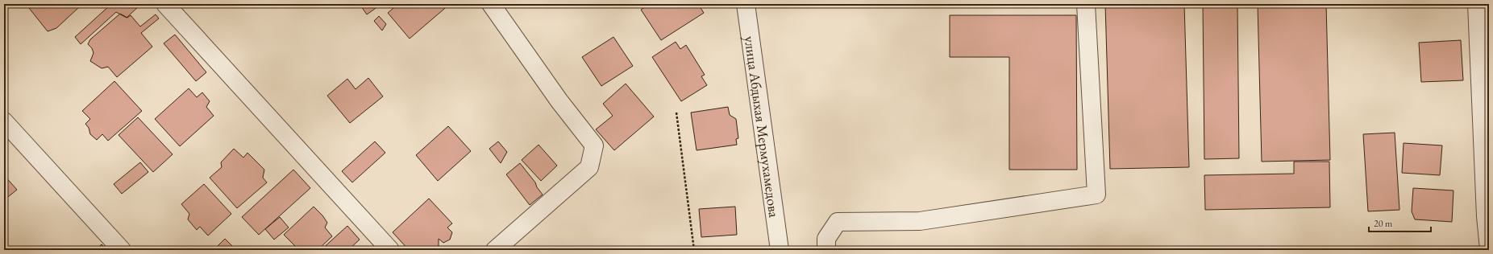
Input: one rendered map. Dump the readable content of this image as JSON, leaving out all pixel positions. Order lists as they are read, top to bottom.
{
  "streets": {
    "street": ["улица Абдыхая Мермухамедова"]
  },
  "scale_bar": "20 m"
}
